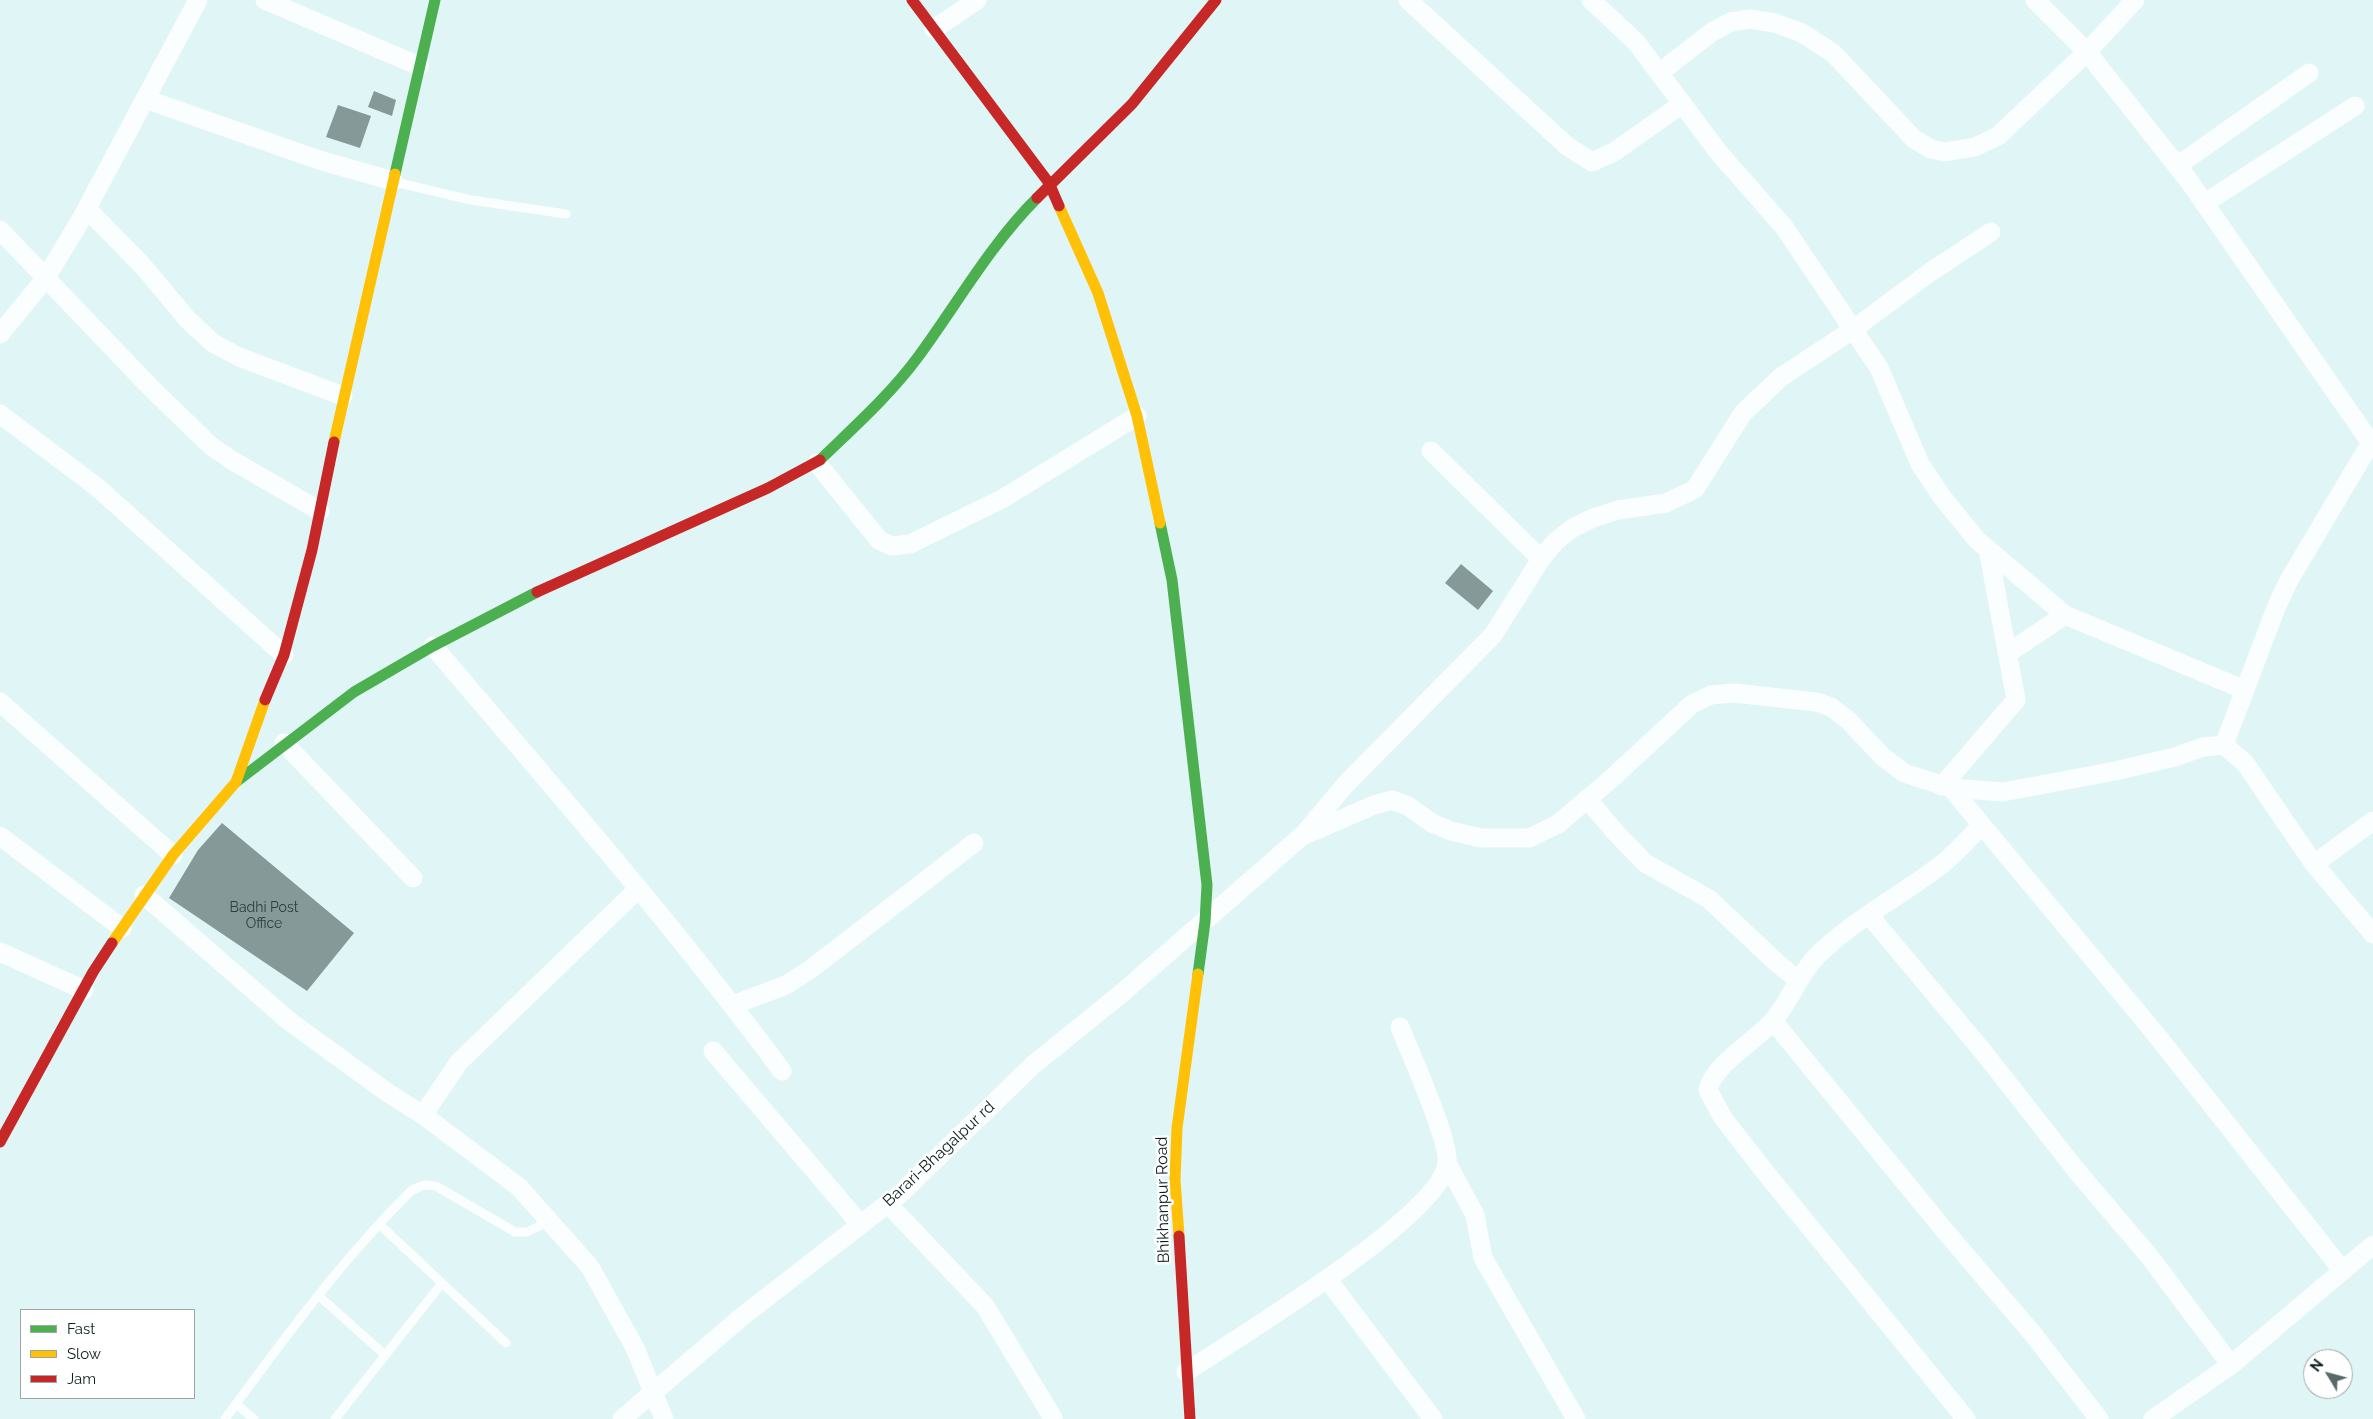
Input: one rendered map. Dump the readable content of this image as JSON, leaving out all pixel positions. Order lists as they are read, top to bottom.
{
  "streets": {
    "main road": ["Bhikhanpur Road"],
    "street": ["Barari-Bhagalpur rd"]
  },
  "crossings": [
    ["Barari-Bhagalpur rd", "Bhikhanpur Road"]
  ],
  "house_numbers": ["Badhi Post Office"],
  "legend": ["Fast", "Slow", "Jam"],
  "north": "top left"
}
